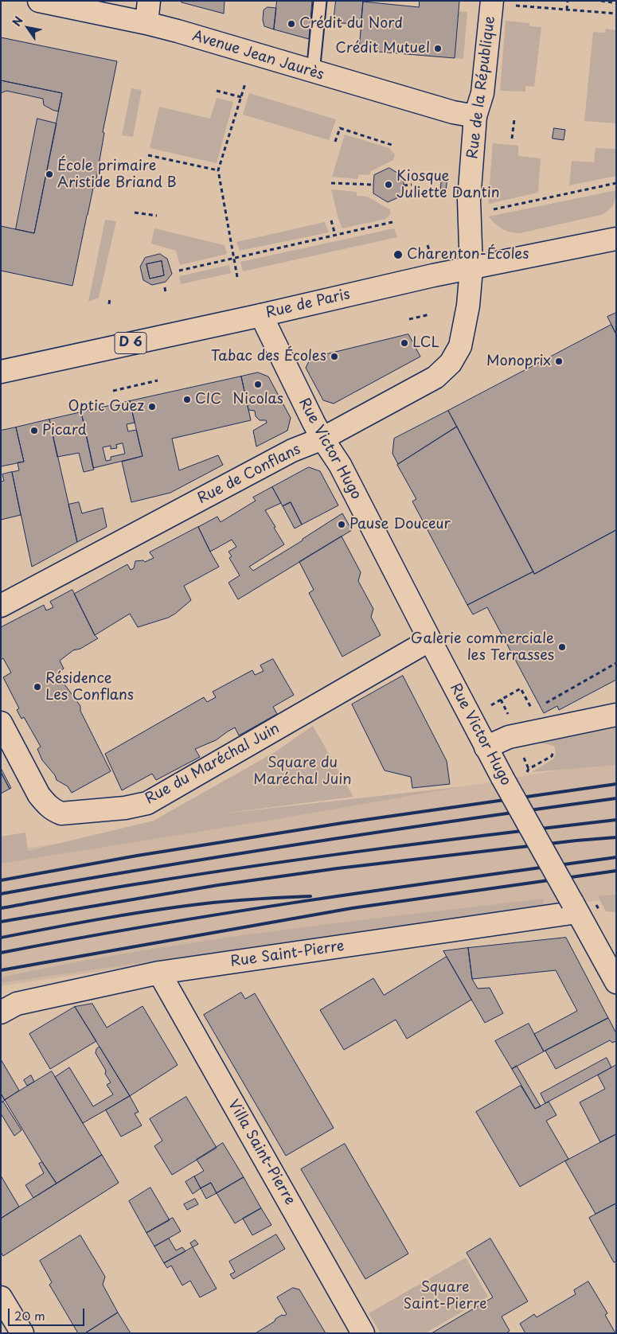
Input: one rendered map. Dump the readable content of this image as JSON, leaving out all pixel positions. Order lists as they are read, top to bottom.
{
  "streets": {
    "street": [
      "Avenue Jean Jaurès",
      "Rue de la République",
      "Rue de Paris",
      "D 6",
      "Rue Victor Hugo",
      "Rue de Conflans",
      "Rue du Maréchal Juin",
      "Rue Saint-Pierre",
      "Villa Saint-Pierre"
    ]
  },
  "crossings": [
    ["Avenue Jean Jaurès", "Rue de la République"],
    ["Rue de la République", "Rue de Paris"],
    ["Rue de la République", "Rue de Conflans"],
    ["Rue de Paris", "Rue Victor Hugo"],
    ["Rue de Paris", "Rue de Conflans"],
    ["Rue Victor Hugo", "Rue de Conflans"],
    ["Rue Victor Hugo", "Rue du Maréchal Juin"],
    ["Rue Victor Hugo", "Rue Saint-Pierre"],
    ["Rue Saint-Pierre", "Villa Saint-Pierre"]
  ],
  "parks": ["Square du Maréchal Juin", "Square Saint-Pierre"],
  "places": [
    "Crédit du Nord",
    "Crédit Mutuel",
    "École primaire Aristide Briand B",
    "Kiosque Juliette Dantin",
    "Charenton-Écoles",
    "LCL",
    "Tabac des Écoles",
    "Monoprix",
    "Nicolas",
    "CIC",
    "Optic Guez",
    "Picard",
    "Pause Douceur",
    "Galerie commerciale les Terrasses",
    "Résidence Les Conflans"
  ],
  "scale_bar": "20 m",
  "north": "top left"
}
